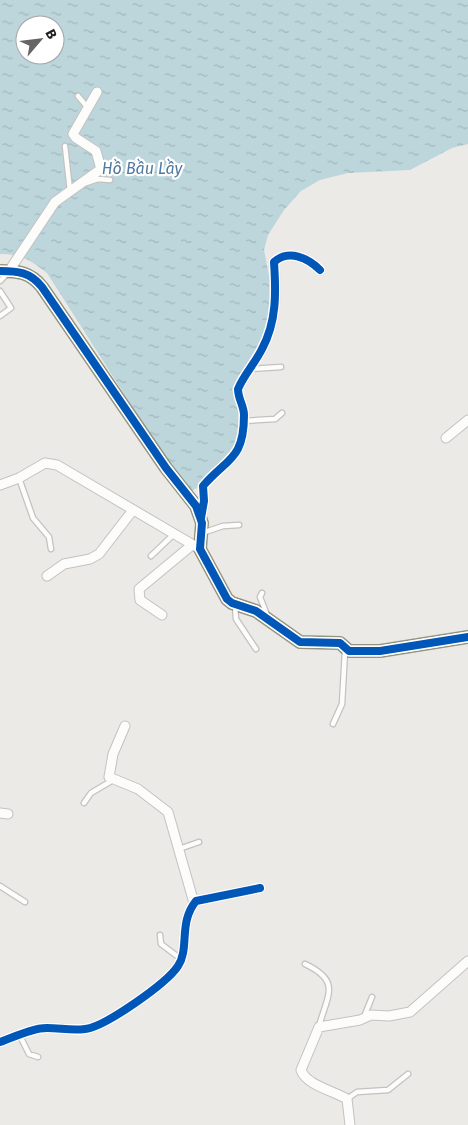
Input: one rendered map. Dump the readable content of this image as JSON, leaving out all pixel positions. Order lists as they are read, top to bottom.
{
  "water": ["Hồ Bầu Lầy"],
  "north": "top right"
}
